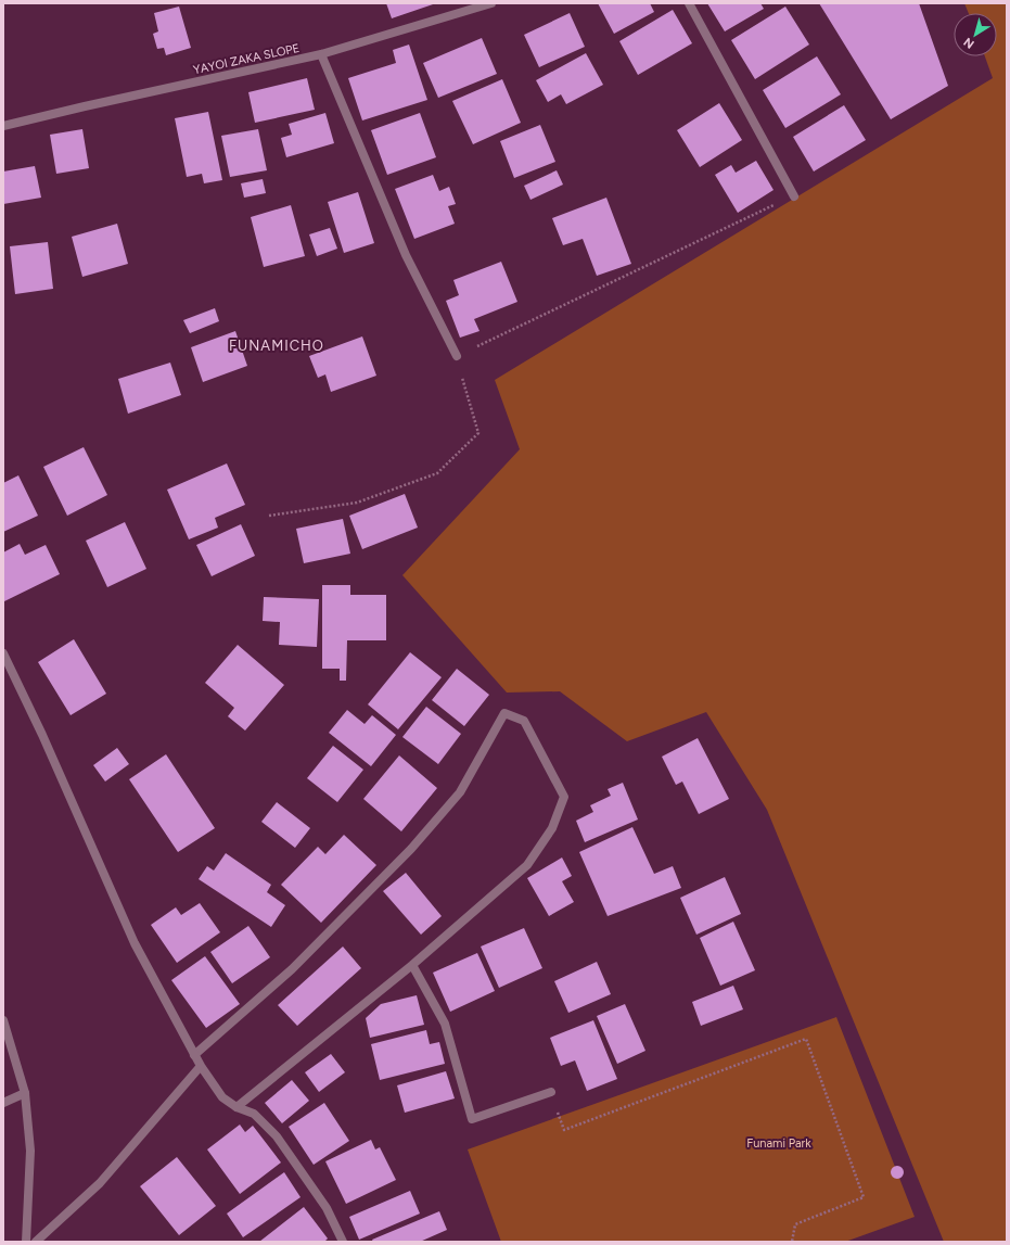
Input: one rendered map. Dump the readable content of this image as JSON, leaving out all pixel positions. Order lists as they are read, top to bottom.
{
  "streets": {
    "street": ["YAYOI ZAKA SLOPE"]
  },
  "districts": ["FUNAMICHO"],
  "parks": ["Funami Park"],
  "north": "bottom left"
}
